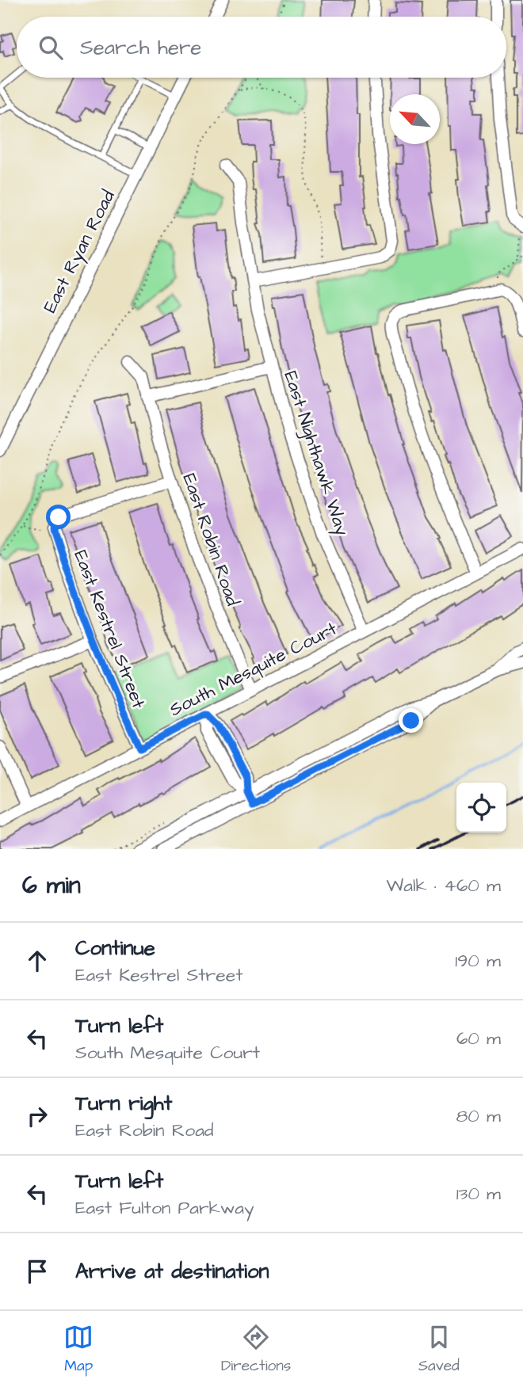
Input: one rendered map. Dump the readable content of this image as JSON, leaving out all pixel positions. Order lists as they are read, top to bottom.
{
  "streets": {
    "street": [
      "East Ryan Road",
      "East Nighthawk Way",
      "East Robin Road",
      "East Kestrel Street",
      "South Mesquite Court"
    ]
  },
  "crossings": [
    ["East Nighthawk Way", "South Mesquite Court"],
    ["East Robin Road", "South Mesquite Court"],
    ["East Kestrel Street", "South Mesquite Court"]
  ],
  "north": "top left",
  "page": {
    "search": "Search here",
    "heading": ["6 min", "Walk · 460 m"],
    "list": [
      ["Continue", "East Kestrel Street", "190 m"],
      ["Turn left", "South Mesquite Court", "60 m"],
      ["Turn right", "East Robin Road", "80 m"],
      ["Turn left", "East Fulton Parkway", "130 m"],
      "Arrive at destination"
    ],
    "nav": ["Map", "Directions", "Saved"]
  }
}
